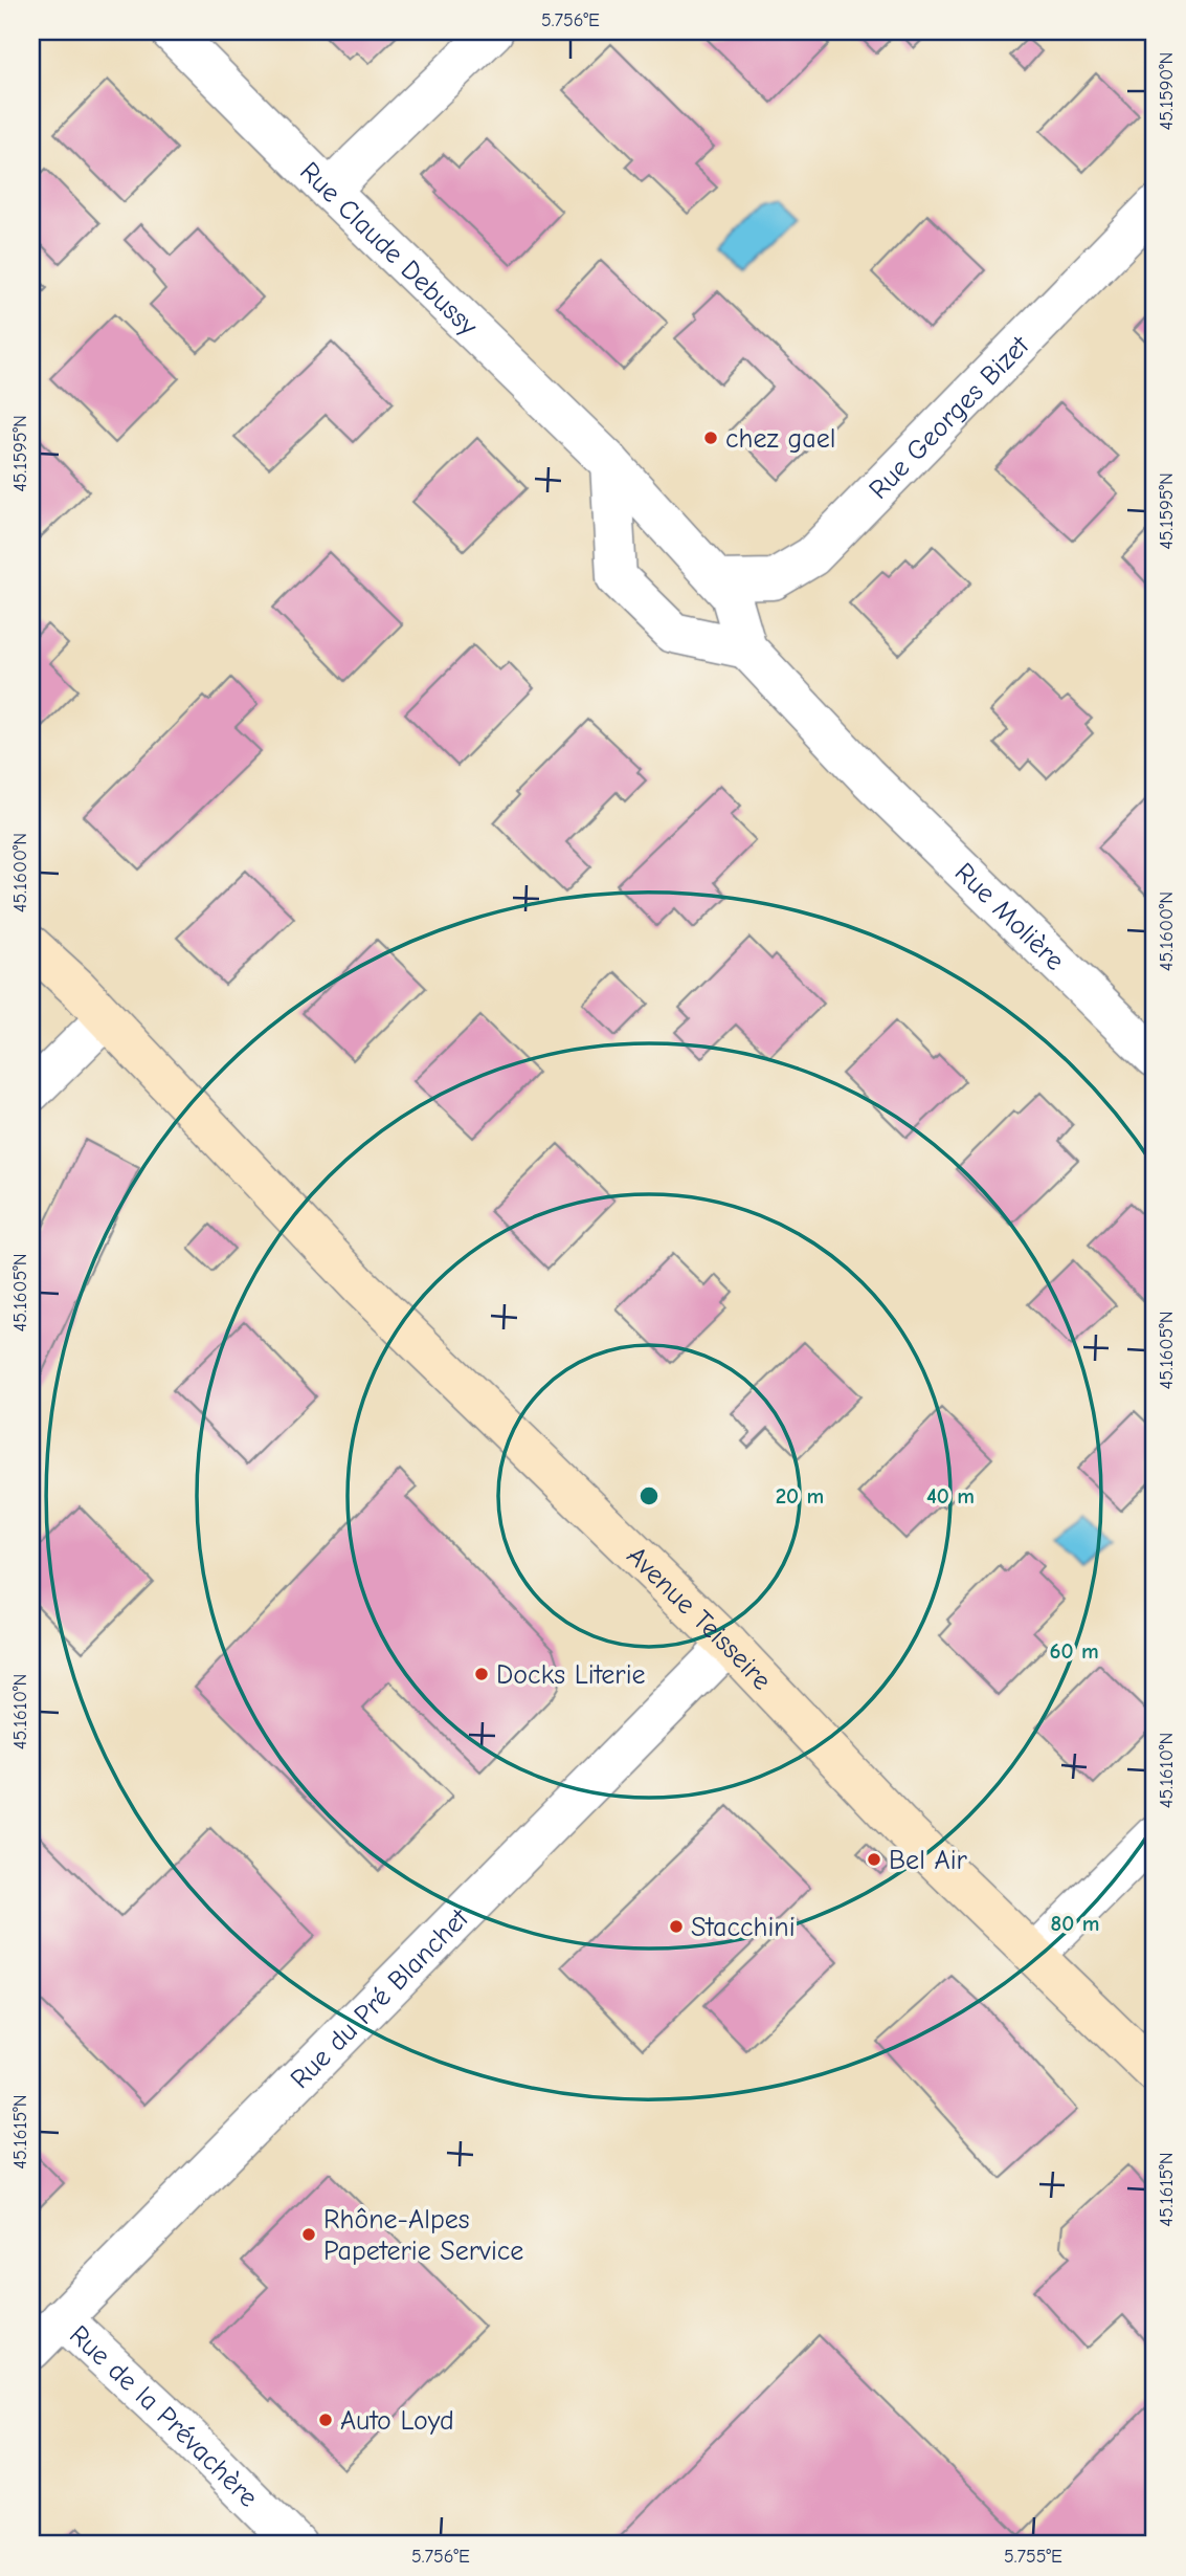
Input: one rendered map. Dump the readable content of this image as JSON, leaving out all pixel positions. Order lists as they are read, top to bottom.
{
  "streets": {
    "street": [
      "Rue Claude Debussy",
      "Rue Georges Bizet",
      "Rue Molière",
      "Avenue Teisseire",
      "Rue du Pré Blanchet",
      "Rue de la Prévachère"
    ]
  },
  "crossings": [
    ["Rue Claude Debussy", "Rue Georges Bizet"],
    ["Rue Claude Debussy", "Rue Molière"],
    ["Avenue Teisseire", "Rue du Pré Blanchet"],
    ["Rue du Pré Blanchet", "Rue de la Prévachère"]
  ],
  "places": [
    "chez gael",
    "Docks Literie",
    "Bel Air",
    "Stacchini",
    "Rhône-Alpes Papeterie Service",
    "Auto Loyd"
  ],
  "coordinates": [
    "5.756°E",
    "45.1590°N",
    "45.1595°N",
    "45.1600°N",
    "45.1605°N",
    "45.1610°N",
    "45.1615°N",
    "5.755°E"
  ],
  "rings": [
    "20 m",
    "40 m",
    "60 m",
    "80 m"
  ]
}
